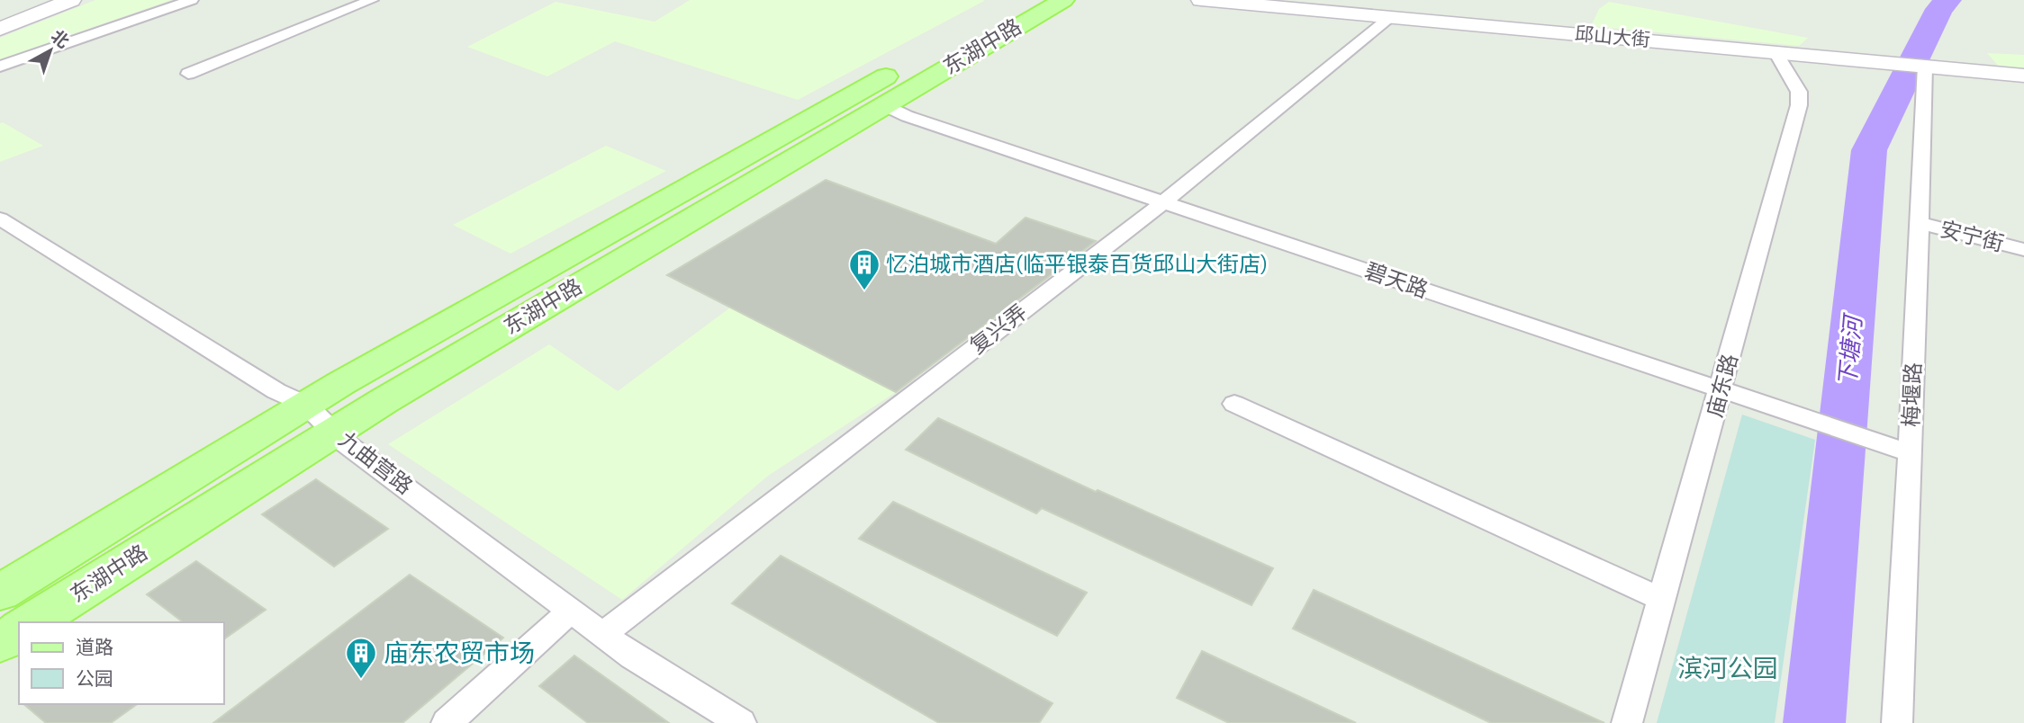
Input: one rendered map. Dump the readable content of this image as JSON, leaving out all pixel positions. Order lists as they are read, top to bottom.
{
  "streets": {
    "main road": ["邱山大街", "东湖中路"],
    "street": [
      "安宁街",
      "碧天路",
      "复兴弄",
      "庙东路",
      "梅堰路",
      "九曲营路"
    ]
  },
  "crossings": [
    ["邱山大街", "复兴弄"],
    ["邱山大街", "庙东路"],
    ["邱山大街", "梅堰路"],
    ["东湖中路", "碧天路"],
    ["东湖中路", "九曲营路"],
    ["安宁街", "梅堰路"],
    ["碧天路", "复兴弄"],
    ["碧天路", "庙东路"],
    ["碧天路", "梅堰路"],
    ["复兴弄", "九曲营路"]
  ],
  "water": ["下塘河"],
  "parks": ["滨河公园"],
  "places": {
    "building": ["忆泊城市酒店(临平银泰百货邱山大街店)", "庙东农贸市场"]
  },
  "legend": ["道路", "公园"],
  "north": "top right"
}
